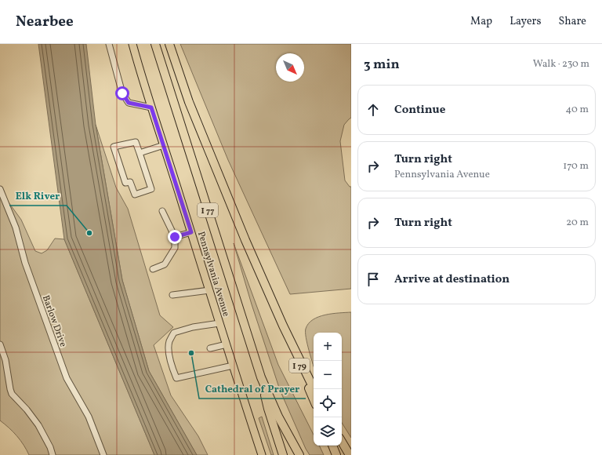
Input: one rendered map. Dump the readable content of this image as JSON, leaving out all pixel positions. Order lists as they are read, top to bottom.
{
  "streets": {
    "highway": ["I 77", "I 79"],
    "main road": ["Pennsylvania Avenue"],
    "street": ["Barlow Drive"]
  },
  "crossings": [
    ["I 77", "I 79"]
  ],
  "places": ["Elk River", "Cathedral of Prayer"],
  "north": "bottom right",
  "page": {
    "header": "Nearbee",
    "nav": ["Map", "Layers", "Share"],
    "heading": ["3 min", "Walk · 230 m"],
    "list": [
      ["Continue", "40 m"],
      ["Turn right", "Pennsylvania Avenue", "170 m"],
      ["Turn right", "20 m"],
      "Arrive at destination"
    ],
    "map_buttons": ["+", "−"]
  }
}
